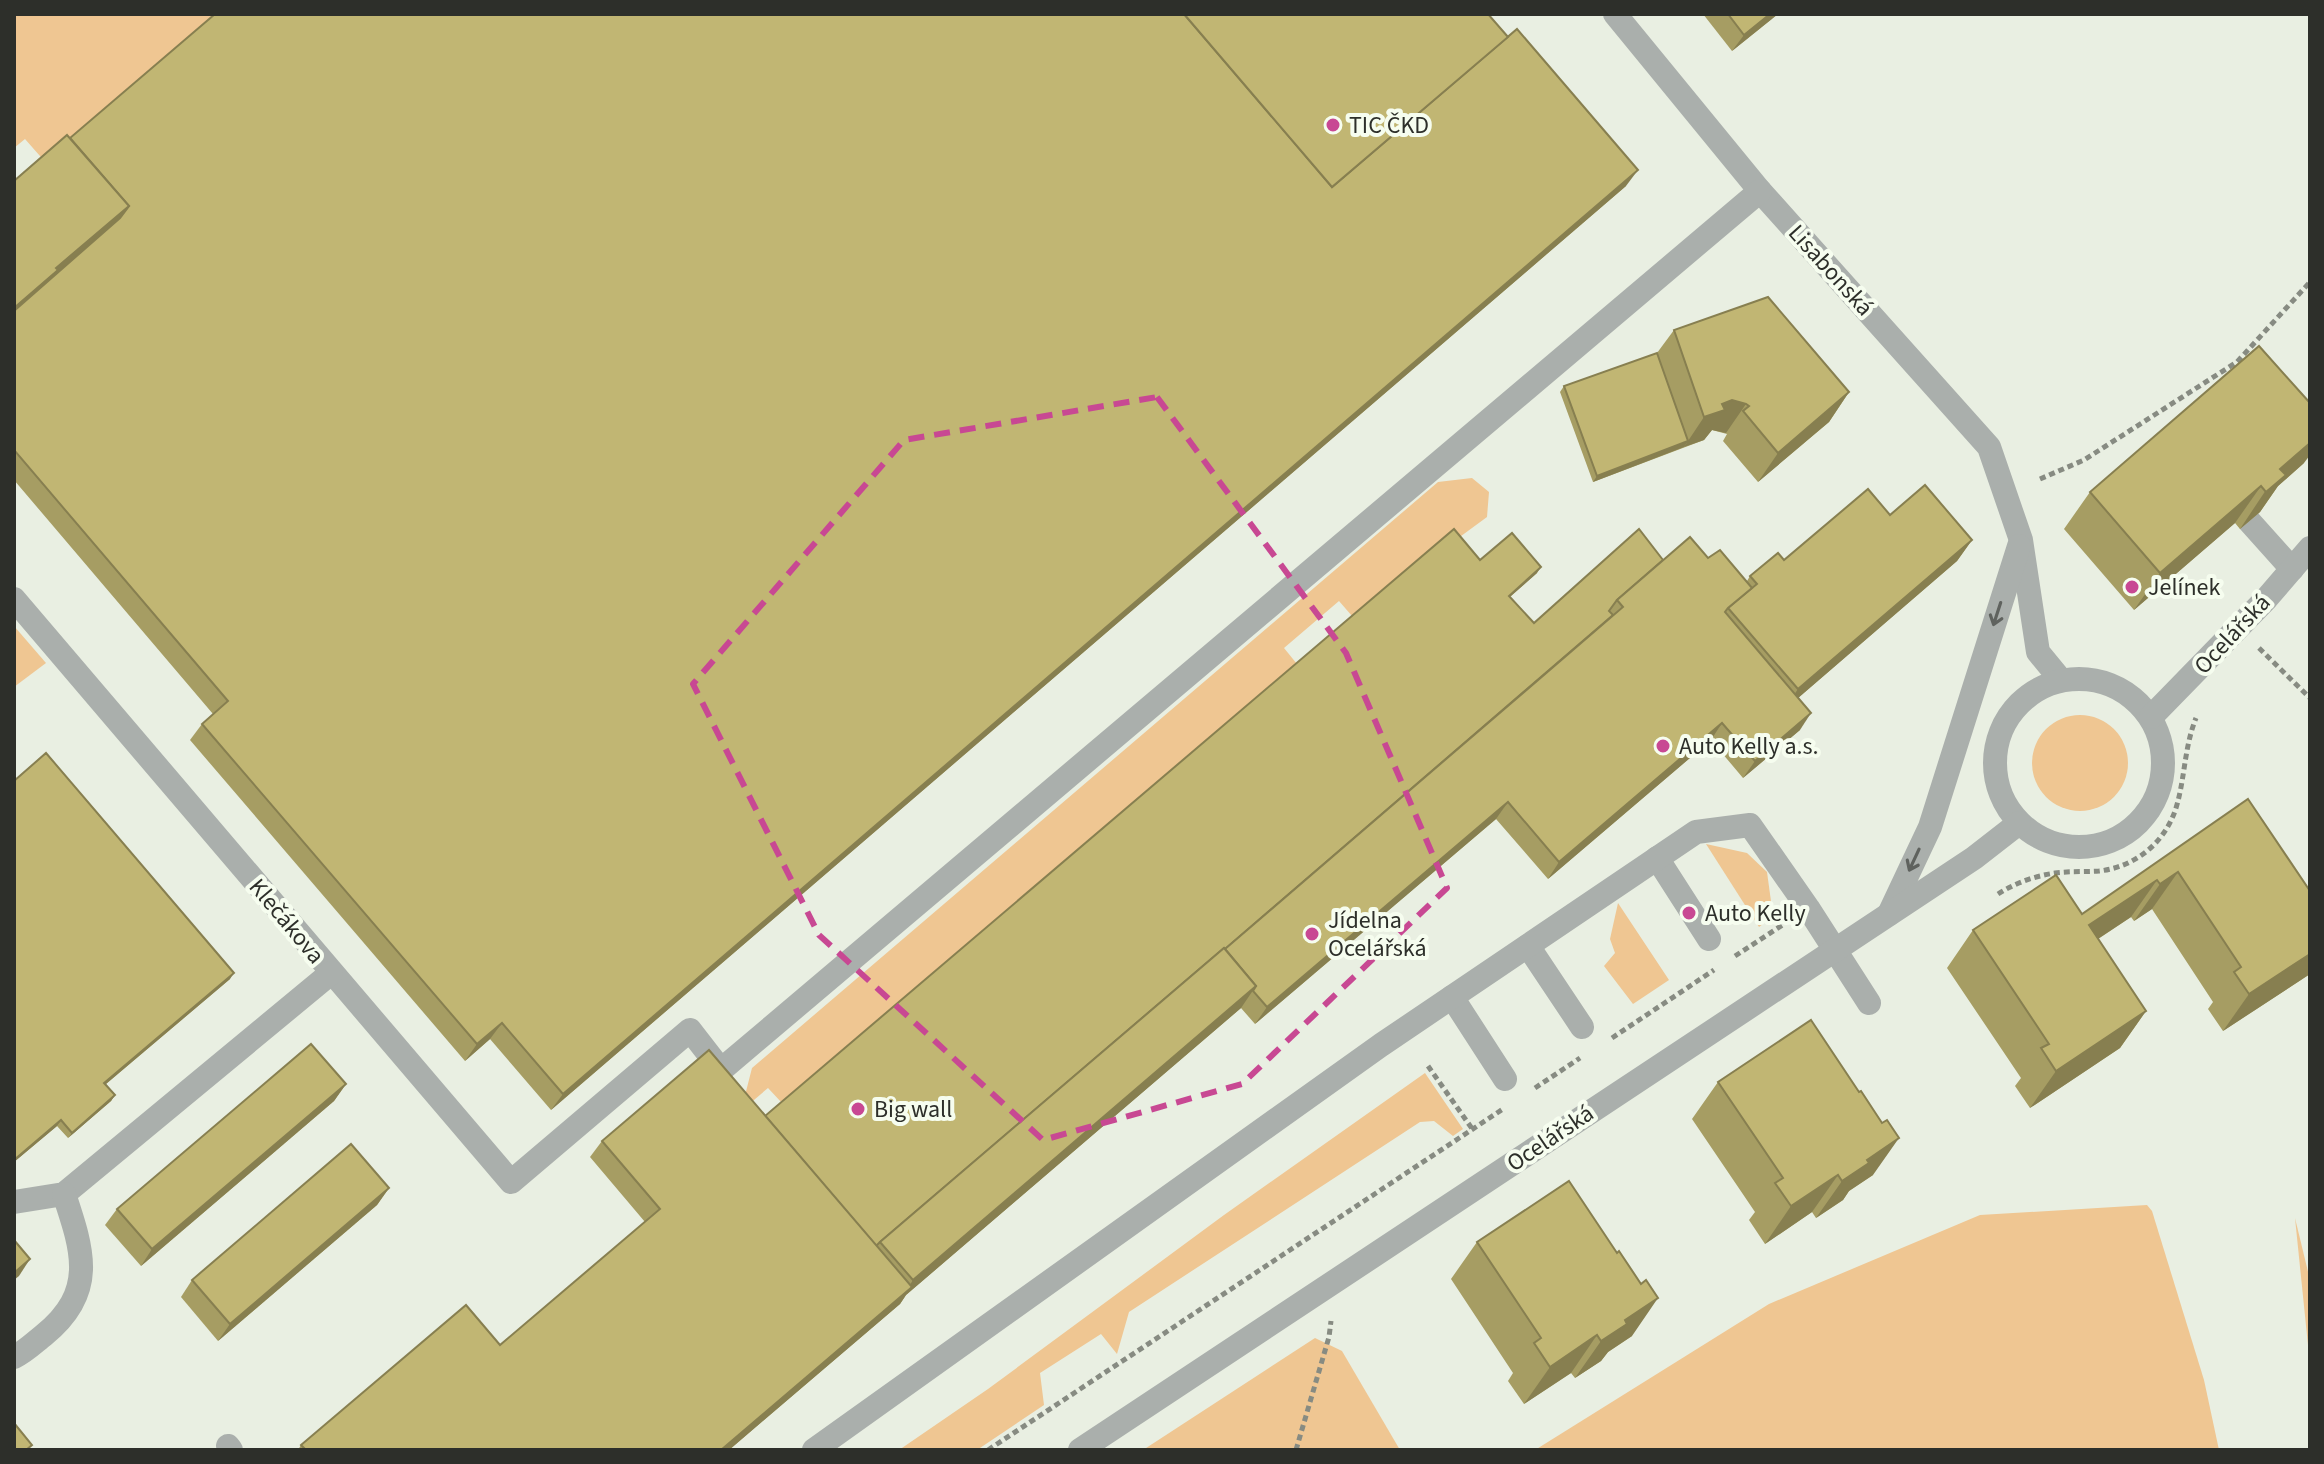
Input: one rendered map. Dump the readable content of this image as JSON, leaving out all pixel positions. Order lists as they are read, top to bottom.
{
  "streets": {
    "street": ["Lisabonská", "Ocelářská", "Klečákova"]
  },
  "crossings": [
    ["Lisabonská", "Ocelářská"],
    ["Lisabonská", "Klečákova"]
  ],
  "places": [
    "TIC ČKD",
    "Jelínek",
    "Auto Kelly a.s.",
    "Auto Kelly",
    "Jídelna Ocelářská",
    "Big wall"
  ]
}
